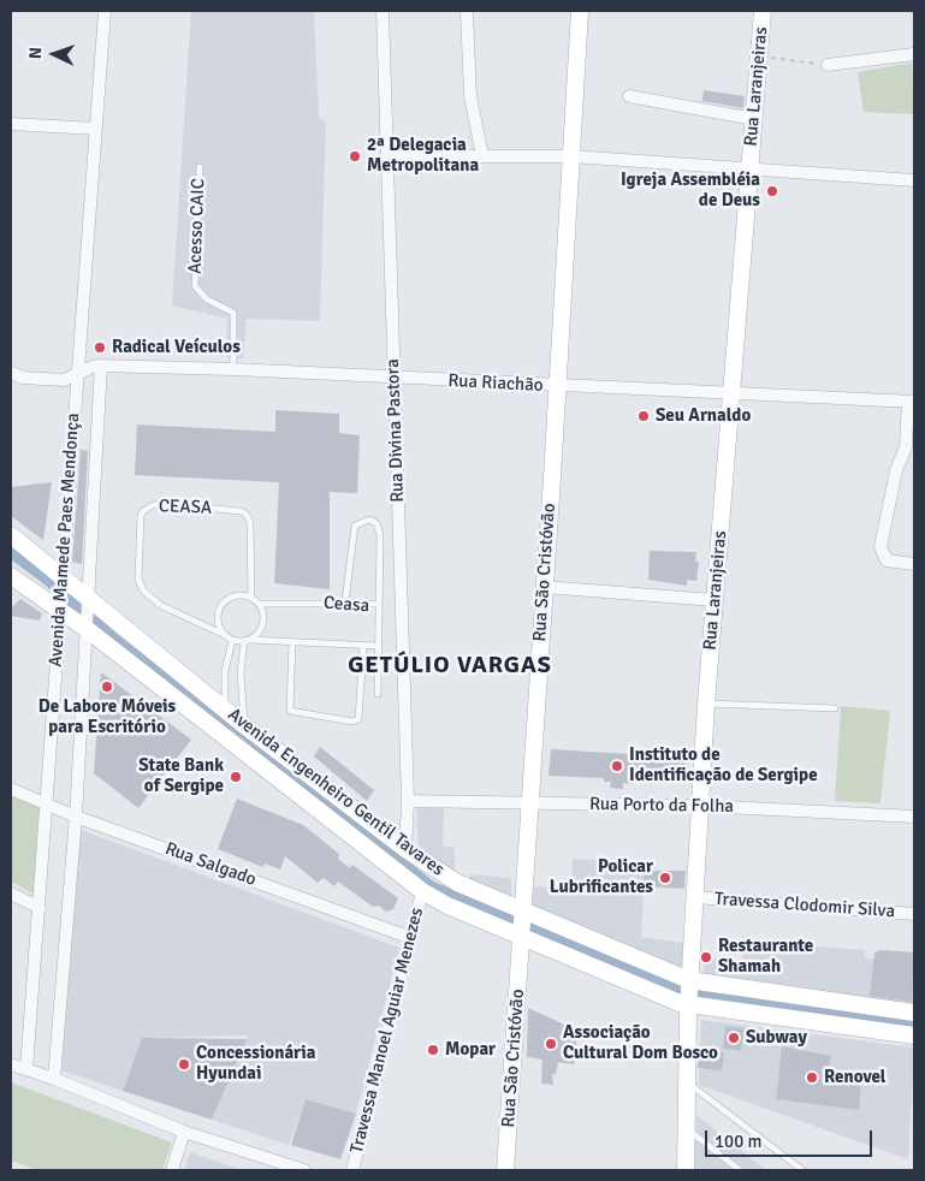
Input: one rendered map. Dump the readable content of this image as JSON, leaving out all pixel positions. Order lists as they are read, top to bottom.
{
  "streets": {
    "main road": ["Rua Laranjeiras", "Rua São Cristóvão", "Avenida Engenheiro Gentil Tavares"],
    "street": [
      "Rua Riachão",
      "Rua Divina Pastora",
      "Avenida Mamede Paes Mendonça",
      "Rua Porto da Folha",
      "Rua Salgado",
      "Travessa Clodomir Silva",
      "Travessa Manoel Aguiar Menezes"
    ],
    "lane": ["Acesso CAIC", "CEASA", "Ceasa"]
  },
  "crossings": [
    ["Rua Laranjeiras", "Rua Riachão"],
    ["Rua Laranjeiras", "Avenida Engenheiro Gentil Tavares"],
    ["Rua Laranjeiras", "Rua Porto da Folha"],
    ["Rua Laranjeiras", "Travessa Clodomir Silva"],
    ["Acesso CAIC", "Rua Riachão"],
    ["Rua Riachão", "Rua Divina Pastora"],
    ["Rua Riachão", "Avenida Mamede Paes Mendonça"],
    ["Rua Riachão", "Rua São Cristóvão"],
    ["Rua Divina Pastora", "Avenida Engenheiro Gentil Tavares"],
    ["Rua Divina Pastora", "Rua Porto da Folha"],
    ["CEASA", "Ceasa"],
    ["Avenida Mamede Paes Mendonça", "Avenida Engenheiro Gentil Tavares"],
    ["Avenida Mamede Paes Mendonça", "Rua Salgado"],
    ["Rua São Cristóvão", "Avenida Engenheiro Gentil Tavares"],
    ["Rua São Cristóvão", "Rua Porto da Folha"],
    ["Avenida Engenheiro Gentil Tavares", "Travessa Manoel Aguiar Menezes"],
    ["Rua Salgado", "Travessa Manoel Aguiar Menezes"]
  ],
  "districts": ["GETÚLIO VARGAS"],
  "places": [
    "2ª Delegacia Metropolitana",
    "Igreja Assembléia de Deus",
    "Radical Veículos",
    "Seu Arnaldo",
    "De Labore Móveis para Escritório",
    "Instituto de Identificação de Sergipe",
    "State Bank of Sergipe",
    "Policar Lubrificantes",
    "Restaurante Shamah",
    "Subway",
    "Associação Cultural Dom Bosco",
    "Mopar",
    "Concessionária Hyundai",
    "Renovel"
  ],
  "scale_bar": "100 m",
  "north": "left"
}
